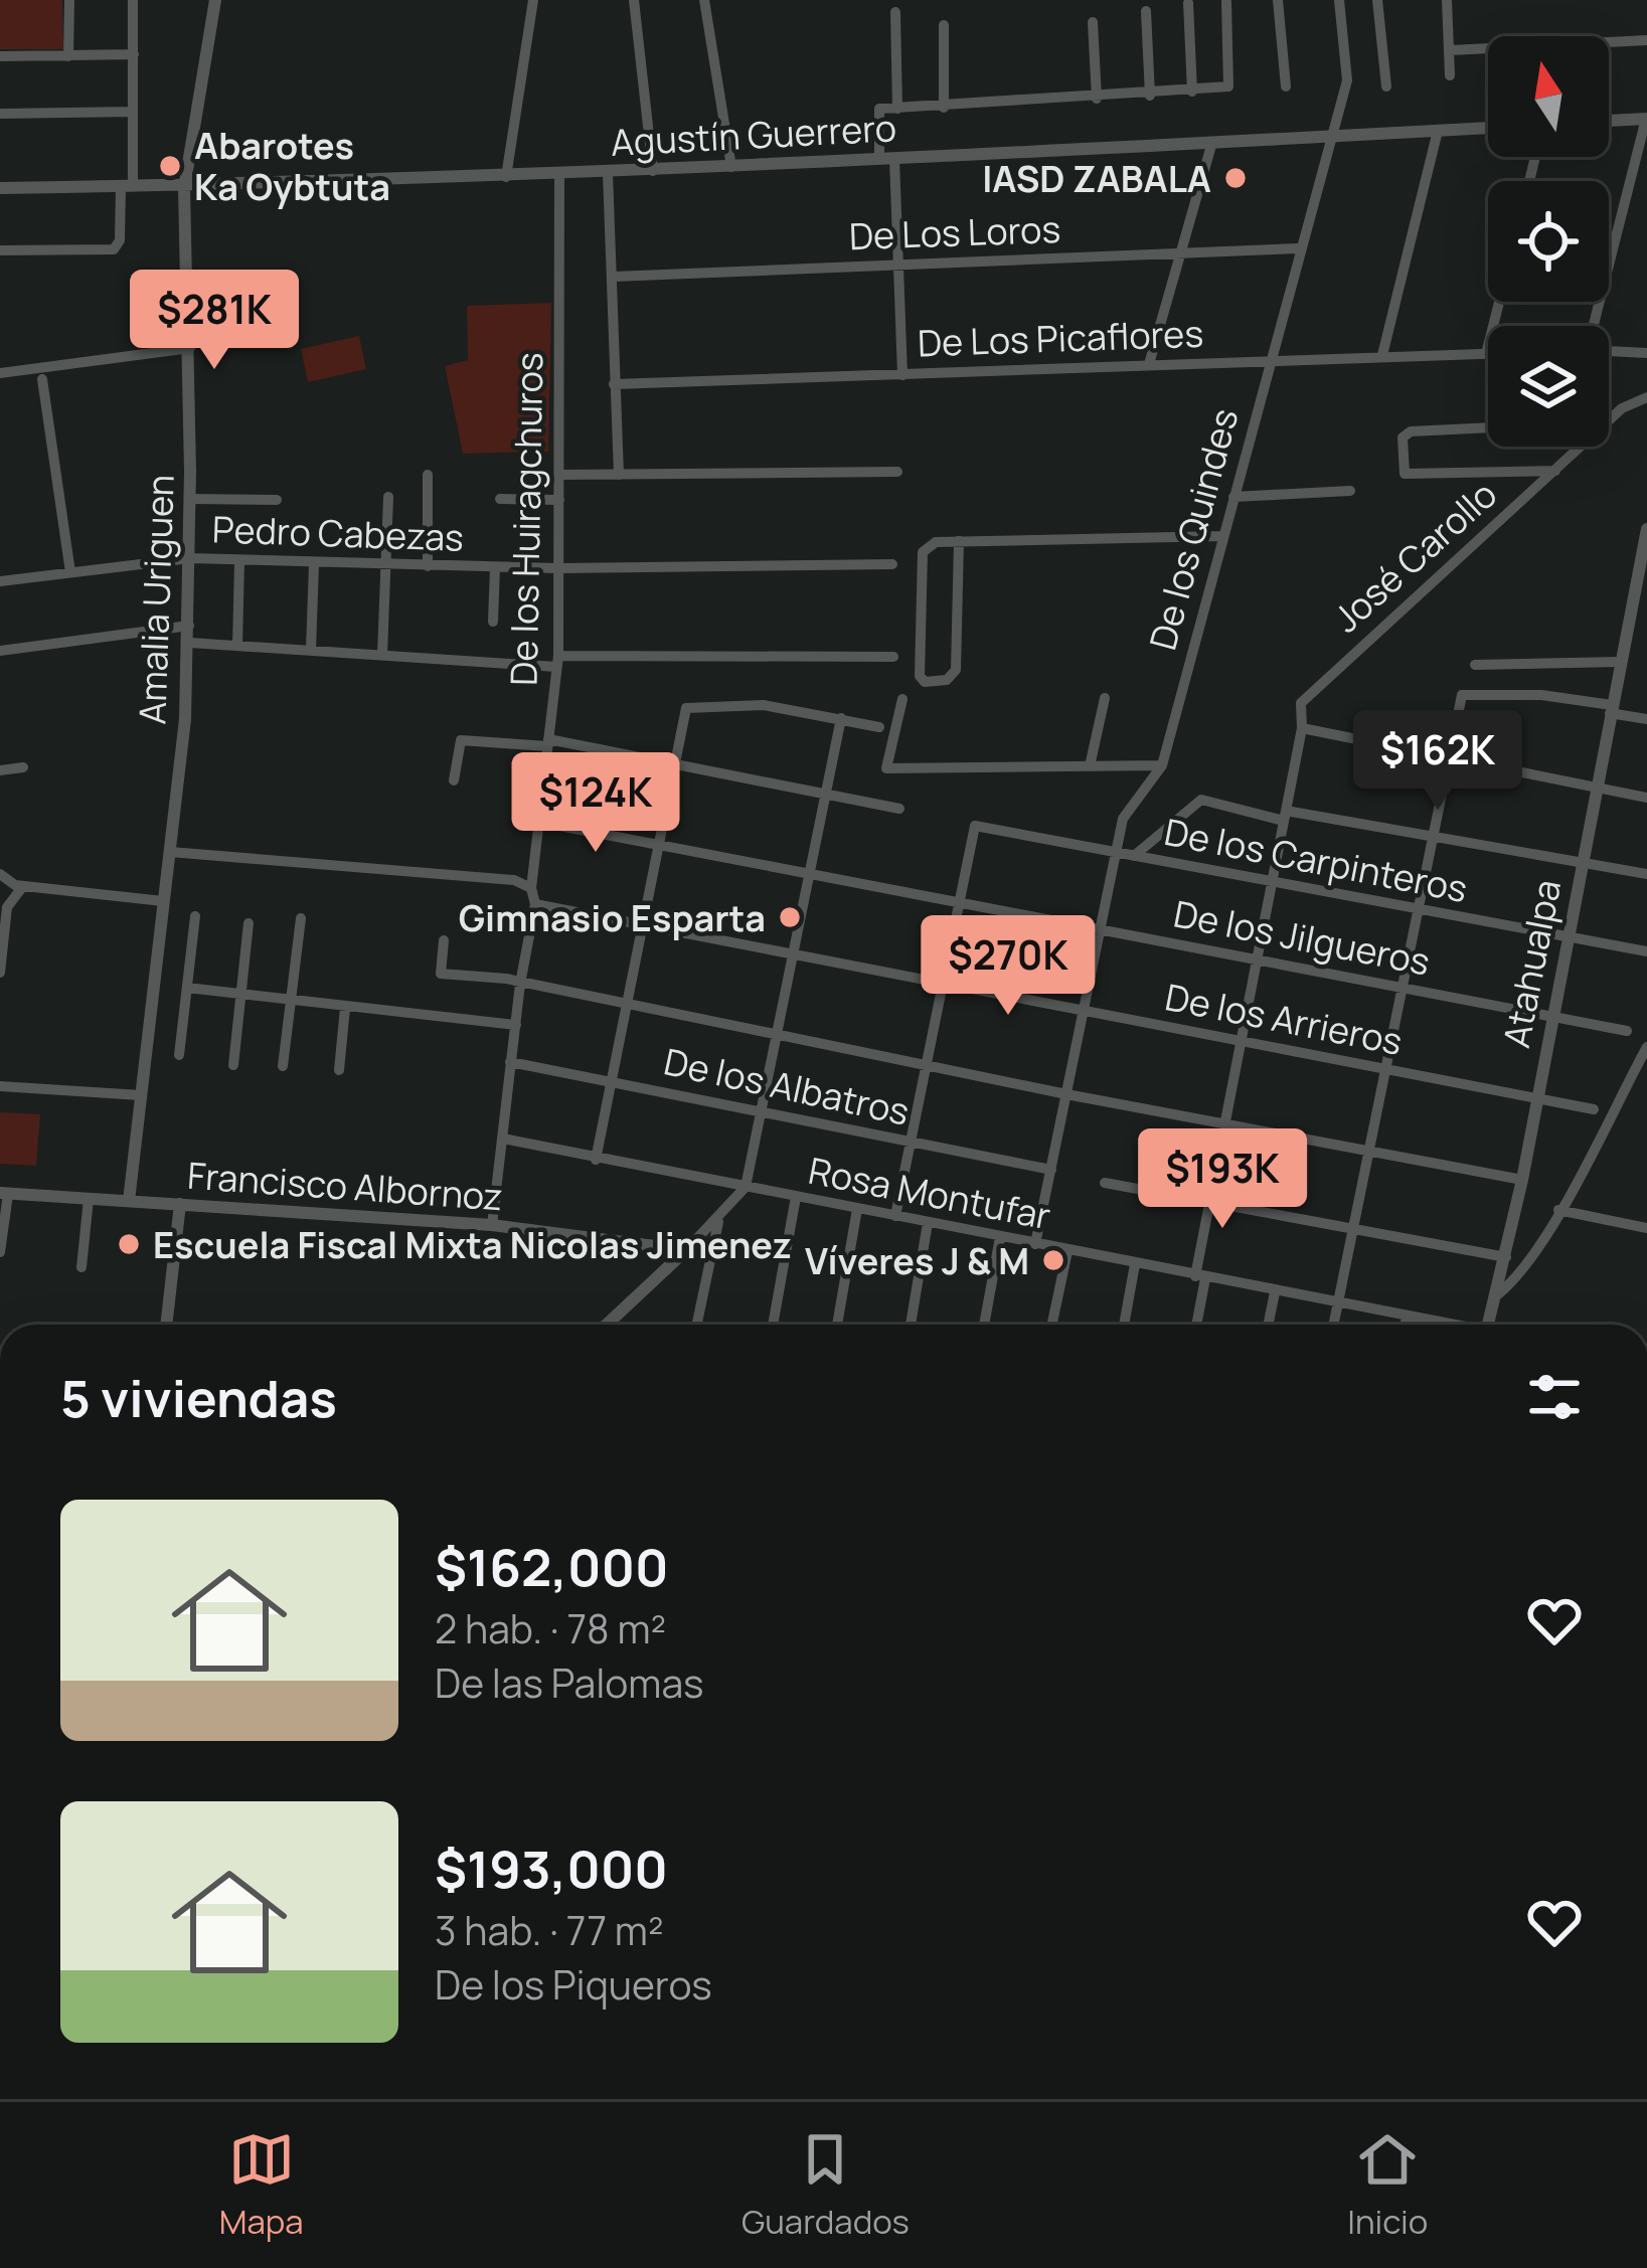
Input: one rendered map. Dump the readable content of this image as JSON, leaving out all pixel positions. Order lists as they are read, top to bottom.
{
  "streets": {
    "street": [
      "Agustín Guerrero",
      "De Los Loros",
      "De Los Picaflores",
      "De los Huiragchuros",
      "De los Quindes",
      "Pedro Cabezas",
      "José Carollo",
      "Amalia Uriguen",
      "De los Carpinteros",
      "De los Jilgueros",
      "Atahualpa",
      "De los Arrieros",
      "De los Albatros",
      "Francisco Albornoz",
      "Rosa Montufar"
    ]
  },
  "crossings": [
    ["Agustín Guerrero", "De los Huiragchuros"],
    ["Agustín Guerrero", "De los Quindes"],
    ["Agustín Guerrero", "Amalia Uriguen"],
    ["De Los Loros", "De los Quindes"],
    ["De Los Picaflores", "De los Quindes"],
    ["De los Huiragchuros", "Pedro Cabezas"],
    ["De los Huiragchuros", "De los Jilgueros"],
    ["De los Huiragchuros", "De los Arrieros"],
    ["De los Huiragchuros", "De los Albatros"],
    ["De los Huiragchuros", "Francisco Albornoz"],
    ["De los Huiragchuros", "Rosa Montufar"],
    ["De los Quindes", "De los Carpinteros"],
    ["De los Quindes", "De los Jilgueros"],
    ["De los Quindes", "De los Arrieros"],
    ["De los Quindes", "De los Albatros"],
    ["De los Quindes", "Rosa Montufar"],
    ["Pedro Cabezas", "Amalia Uriguen"],
    ["José Carollo", "De los Carpinteros"],
    ["José Carollo", "De los Jilgueros"],
    ["José Carollo", "De los Arrieros"],
    ["José Carollo", "Rosa Montufar"],
    ["Amalia Uriguen", "Francisco Albornoz"],
    ["De los Carpinteros", "De los Jilgueros"],
    ["De los Carpinteros", "Atahualpa"],
    ["De los Jilgueros", "Atahualpa"],
    ["Atahualpa", "De los Arrieros"]
  ],
  "places": [
    "Abarotes Ka Oybtuta",
    "IASD ZABALA",
    "Gimnasio Esparta",
    "Escuela Fiscal Mixta Nicolas Jimenez",
    "Víveres J & M"
  ],
  "north": "top",
  "page": {
    "price": [
      "$281K",
      "$162K",
      "$124K",
      "$270K",
      "$193K"
    ],
    "heading": "5 viviendas",
    "list": [
      {
        "name": "$162,000",
        "note": "2 hab. · 78 m² · De las Palomas"
      },
      {
        "name": "$193,000",
        "note": "3 hab. · 77 m² · De los Piqueros"
      }
    ],
    "tabs": ["Mapa", "Guardados", "Inicio"]
  }
}
